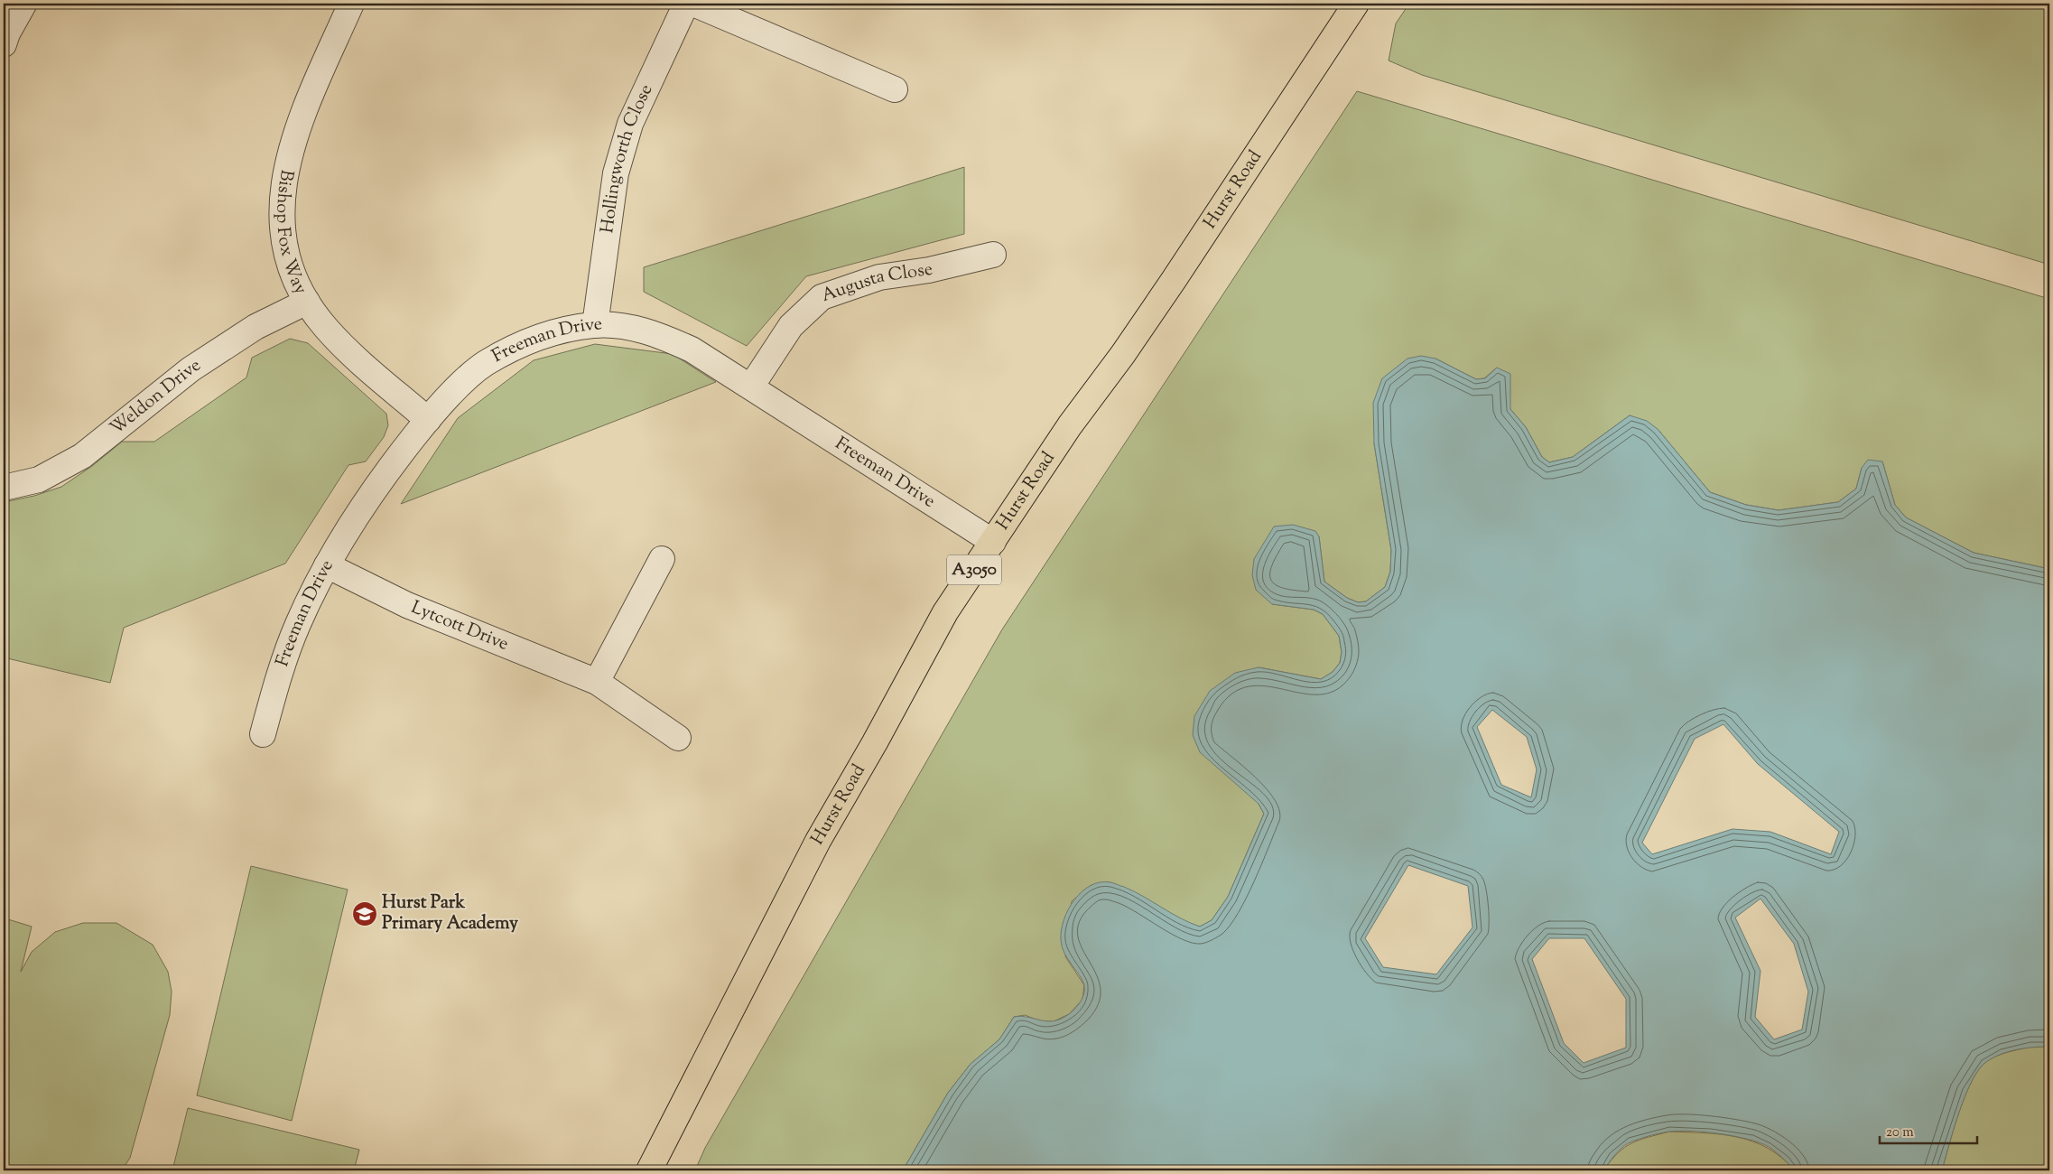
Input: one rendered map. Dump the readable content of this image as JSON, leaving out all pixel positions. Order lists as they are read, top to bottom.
{
  "streets": {
    "main road": ["Hurst Road", "A3050"],
    "street": [
      "Hollingworth Close",
      "Bishop Fox Way",
      "Augusta Close",
      "Freeman Drive",
      "Weldon Drive",
      "Lytcott Drive"
    ]
  },
  "crossings": [
    ["Hollingworth Close", "Freeman Drive"],
    ["Hurst Road", "Freeman Drive"],
    ["Bishop Fox Way", "Freeman Drive"],
    ["Bishop Fox Way", "Weldon Drive"],
    ["Augusta Close", "Freeman Drive"],
    ["Freeman Drive", "Lytcott Drive"]
  ],
  "places": {
    "school or university": ["Hurst Park Primary Academy"]
  },
  "scale_bar": "20 m"
}
